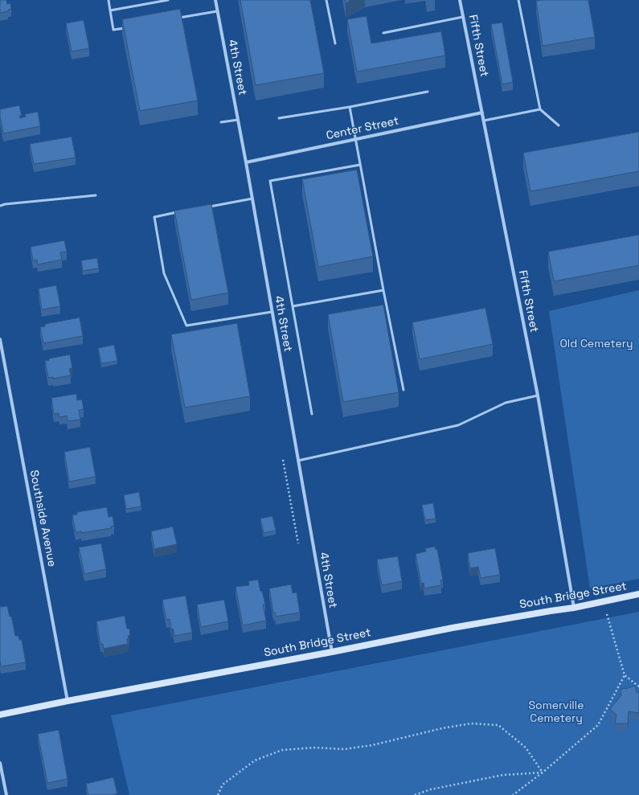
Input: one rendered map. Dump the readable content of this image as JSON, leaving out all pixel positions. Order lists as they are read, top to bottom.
{
  "streets": {
    "street": [
      "Fifth Street",
      "4th Street",
      "Center Street",
      "Southside Avenue",
      "South Bridge Street"
    ]
  },
  "crossings": [
    ["Fifth Street", "Center Street"],
    ["Fifth Street", "South Bridge Street"],
    ["4th Street", "Center Street"],
    ["4th Street", "South Bridge Street"],
    ["Southside Avenue", "South Bridge Street"]
  ],
  "parks": ["Old Cemetery", "Somerville Cemetery"]
}
